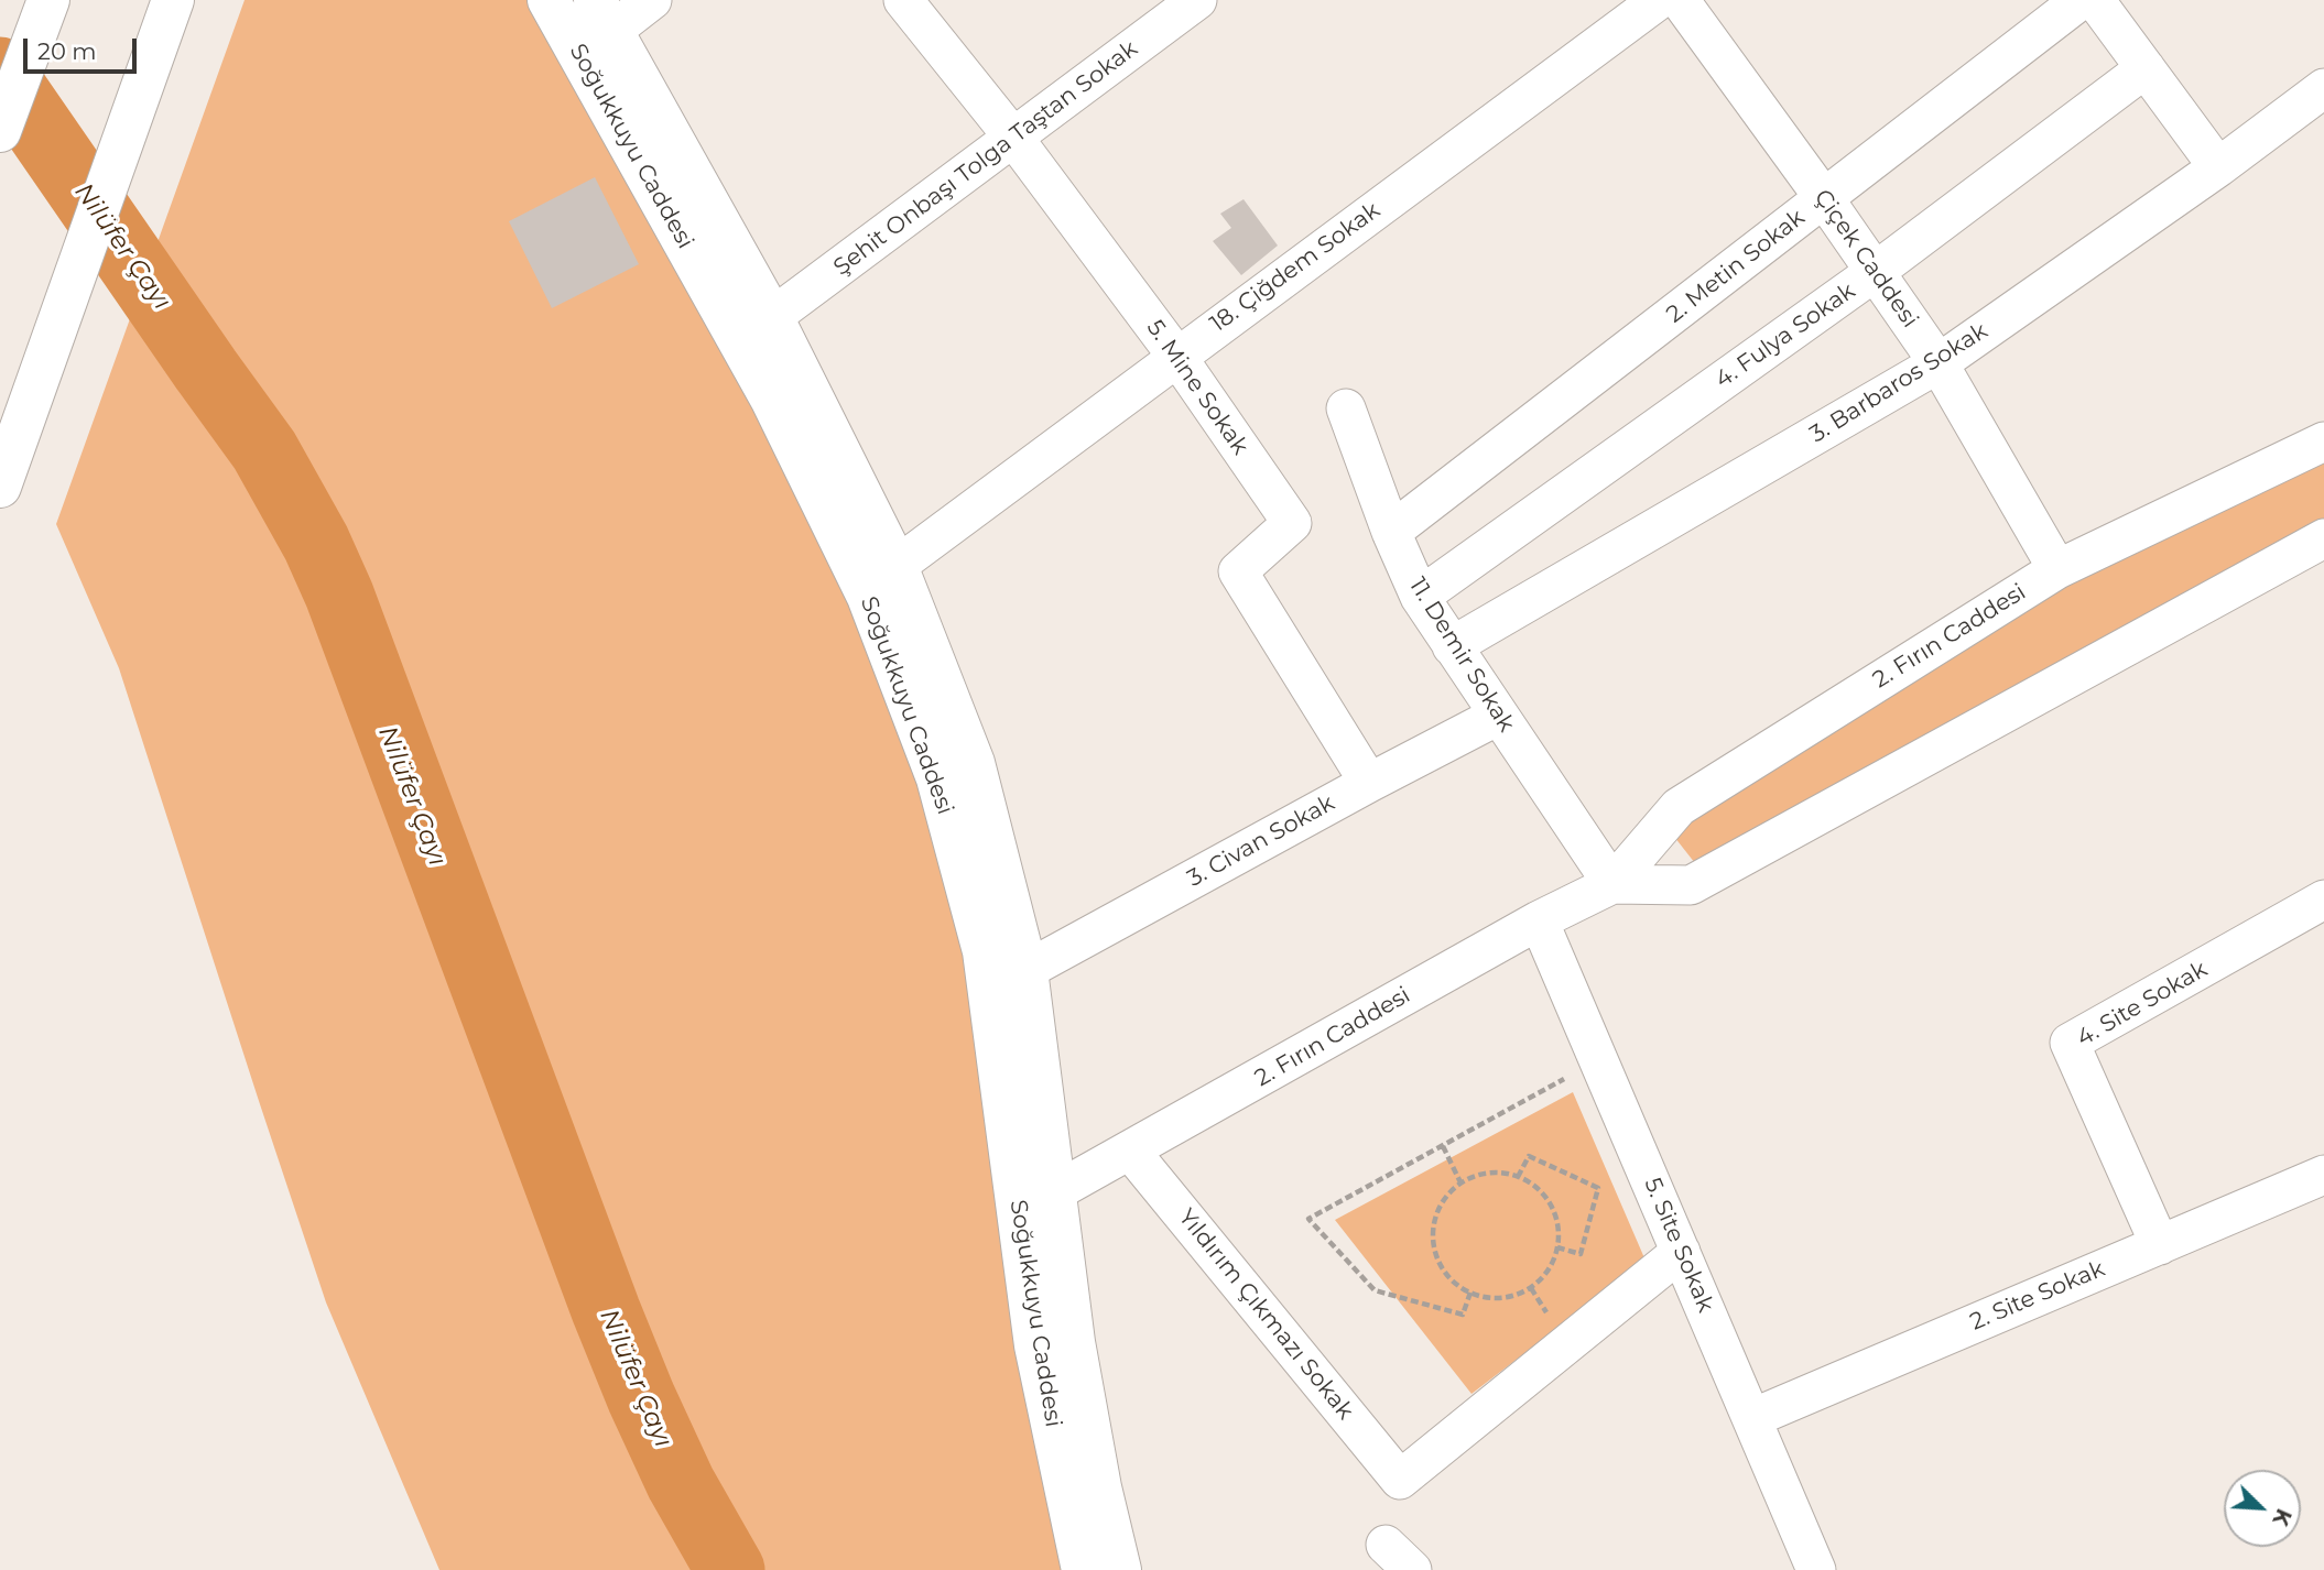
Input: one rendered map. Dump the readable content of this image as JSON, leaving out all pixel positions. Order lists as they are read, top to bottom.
{
  "streets": {
    "main road": ["Soğukkuyu Caddesi"],
    "street": [
      "Şehit Onbaşı Tolga Taştan Sokak",
      "Çiçek Caddesi",
      "2. Metin Sokak",
      "18. Çiğdem Sokak",
      "4. Fulya Sokak",
      "3. Barbaros Sokak",
      "5. Mine Sokak",
      "2. Fırın Caddesi",
      "11. Demir Sokak",
      "3. Civan Sokak",
      "4. Site Sokak",
      "5. Site Sokak",
      "2. Site Sokak",
      "Yıldırım Çıkmazı Sokak"
    ]
  },
  "crossings": [
    ["Soğukkuyu Caddesi", "Şehit Onbaşı Tolga Taştan Sokak"],
    ["Soğukkuyu Caddesi", "18. Çiğdem Sokak"],
    ["Soğukkuyu Caddesi", "2. Fırın Caddesi"],
    ["Soğukkuyu Caddesi", "3. Civan Sokak"],
    ["Şehit Onbaşı Tolga Taştan Sokak", "5. Mine Sokak"],
    ["Çiçek Caddesi", "2. Metin Sokak"],
    ["Çiçek Caddesi", "4. Fulya Sokak"],
    ["Çiçek Caddesi", "3. Barbaros Sokak"],
    ["Çiçek Caddesi", "2. Fırın Caddesi"],
    ["2. Metin Sokak", "11. Demir Sokak"],
    ["18. Çiğdem Sokak", "5. Mine Sokak"],
    ["4. Fulya Sokak", "11. Demir Sokak"],
    ["3. Barbaros Sokak", "11. Demir Sokak"],
    ["5. Mine Sokak", "3. Civan Sokak"],
    ["2. Fırın Caddesi", "11. Demir Sokak"],
    ["2. Fırın Caddesi", "5. Site Sokak"],
    ["2. Fırın Caddesi", "Yıldırım Çıkmazı Sokak"],
    ["11. Demir Sokak", "3. Civan Sokak"],
    ["4. Site Sokak", "2. Site Sokak"],
    ["5. Site Sokak", "2. Site Sokak"],
    ["5. Site Sokak", "Yıldırım Çıkmazı Sokak"]
  ],
  "water": ["Nilüfer Çayı"],
  "scale_bar": "20 m",
  "north": "bottom right"
}
